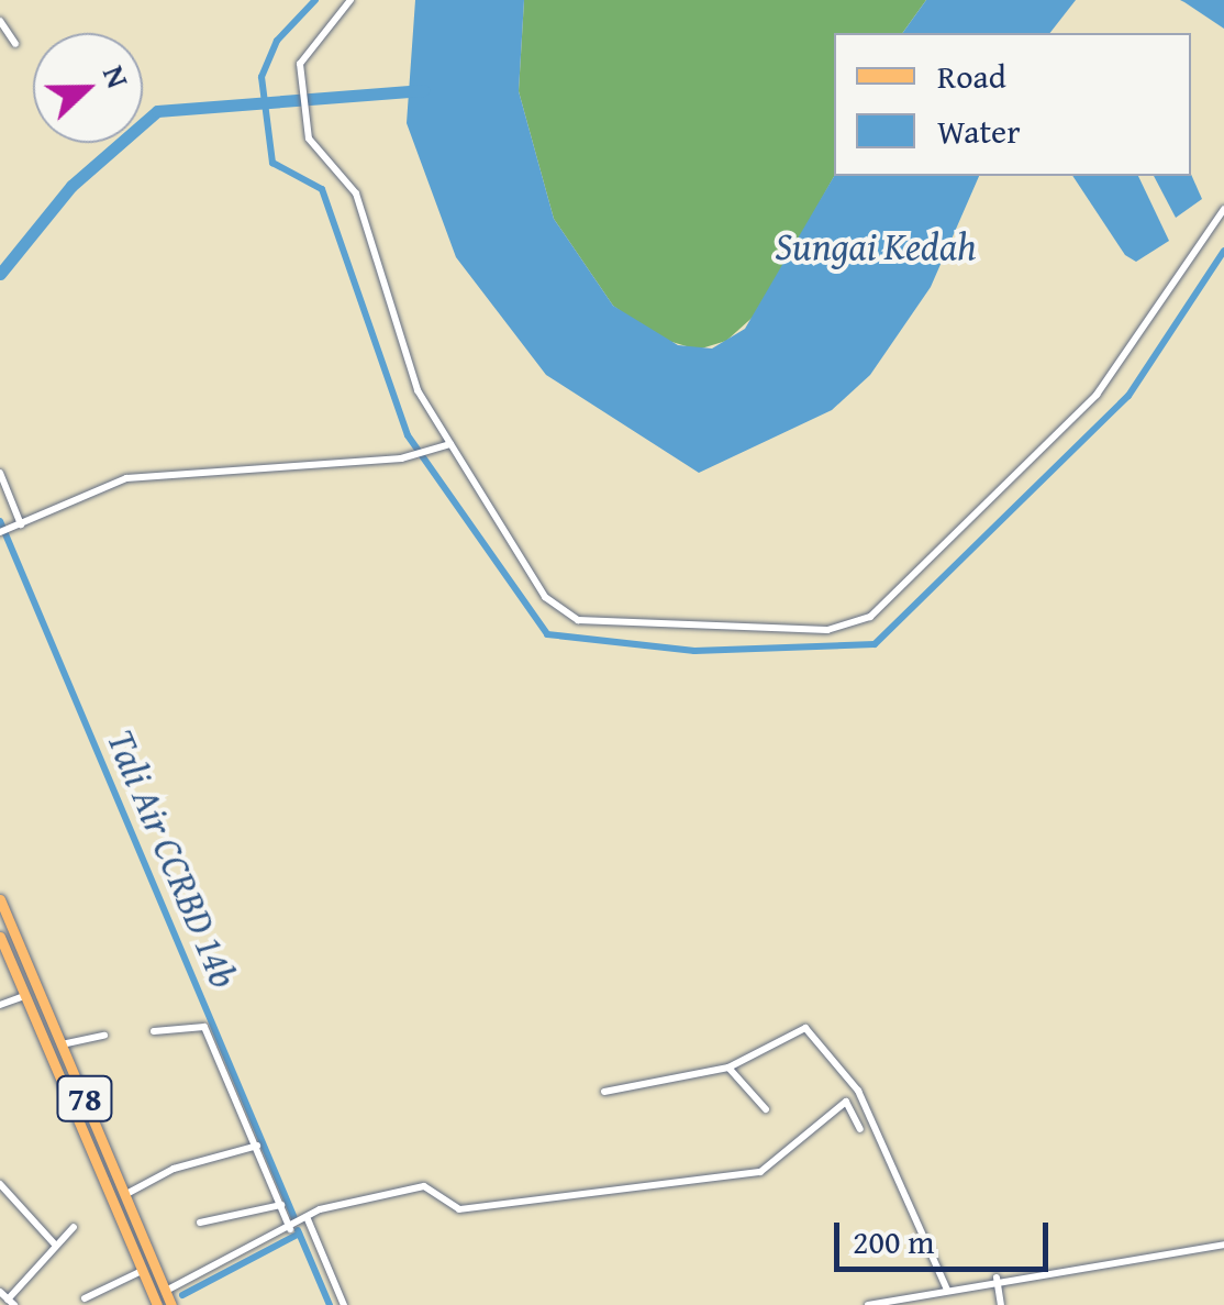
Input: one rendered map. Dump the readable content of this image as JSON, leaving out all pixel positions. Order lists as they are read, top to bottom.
{
  "streets": {
    "main road": ["78"]
  },
  "water": ["Sungai Kedah", "Tali Air CCRBD 14b"],
  "legend": ["Road", "Water"],
  "scale_bar": "200 m",
  "north": "right"
}
